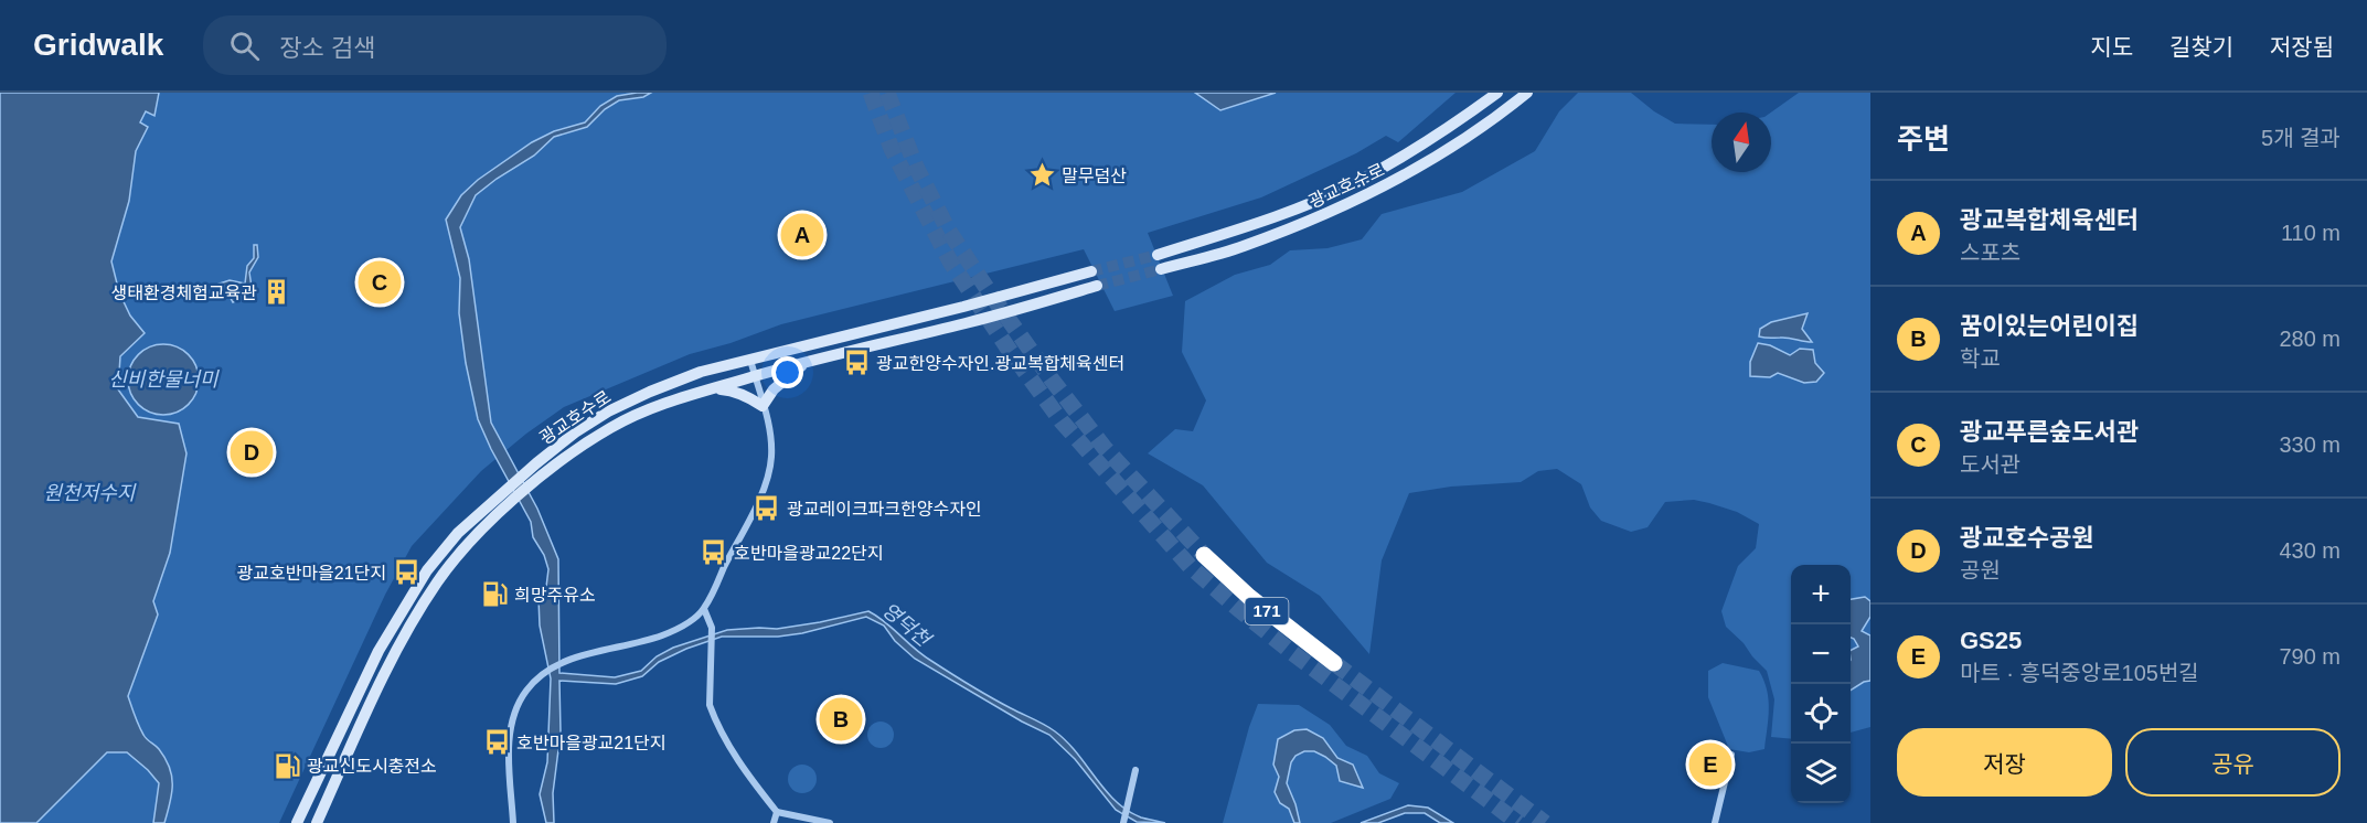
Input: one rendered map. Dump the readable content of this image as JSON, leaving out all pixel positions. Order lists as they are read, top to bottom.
{
  "streets": {
    "highway": ["171"],
    "main road": ["광교호수로"]
  },
  "water": ["신비한물너미", "원천저수지", "영덕천"],
  "places": {
    "place": ["말무덤산"],
    "building": ["생태환경체험교육관"],
    "bus stop": [
      "광교한양수자인.광교복합체육센터",
      "광교레이크파크한양수자인",
      "호반마을광교22단지",
      "광교호반마을21단지",
      "호반마을광교21단지"
    ],
    "fuel station": ["희망주유소", "광교신도시충전소"]
  },
  "north": "top",
  "page": {
    "header": "Gridwalk",
    "search": "장소 검색",
    "nav": ["지도", "길찾기", "저장됨"],
    "heading": ["주변", "5개 결과"],
    "list": [
      {
        "mark": "A",
        "name": "광교복합체육센터",
        "note": "스포츠",
        "value": "110 m"
      },
      {
        "mark": "B",
        "name": "꿈이있는어린이집",
        "note": "학교",
        "value": "280 m"
      },
      {
        "mark": "C",
        "name": "광교푸른숲도서관",
        "note": "도서관",
        "value": "330 m"
      },
      {
        "mark": "D",
        "name": "광교호수공원",
        "note": "공원",
        "value": "430 m"
      },
      {
        "mark": "E",
        "name": "GS25",
        "note": "마트 · 흥덕중앙로105번길",
        "value": "790 m"
      }
    ],
    "pins": [
      "A",
      "C",
      "D",
      "B",
      "E"
    ],
    "map_buttons": ["+", "−"],
    "buttons": ["저장", "공유"]
  }
}
